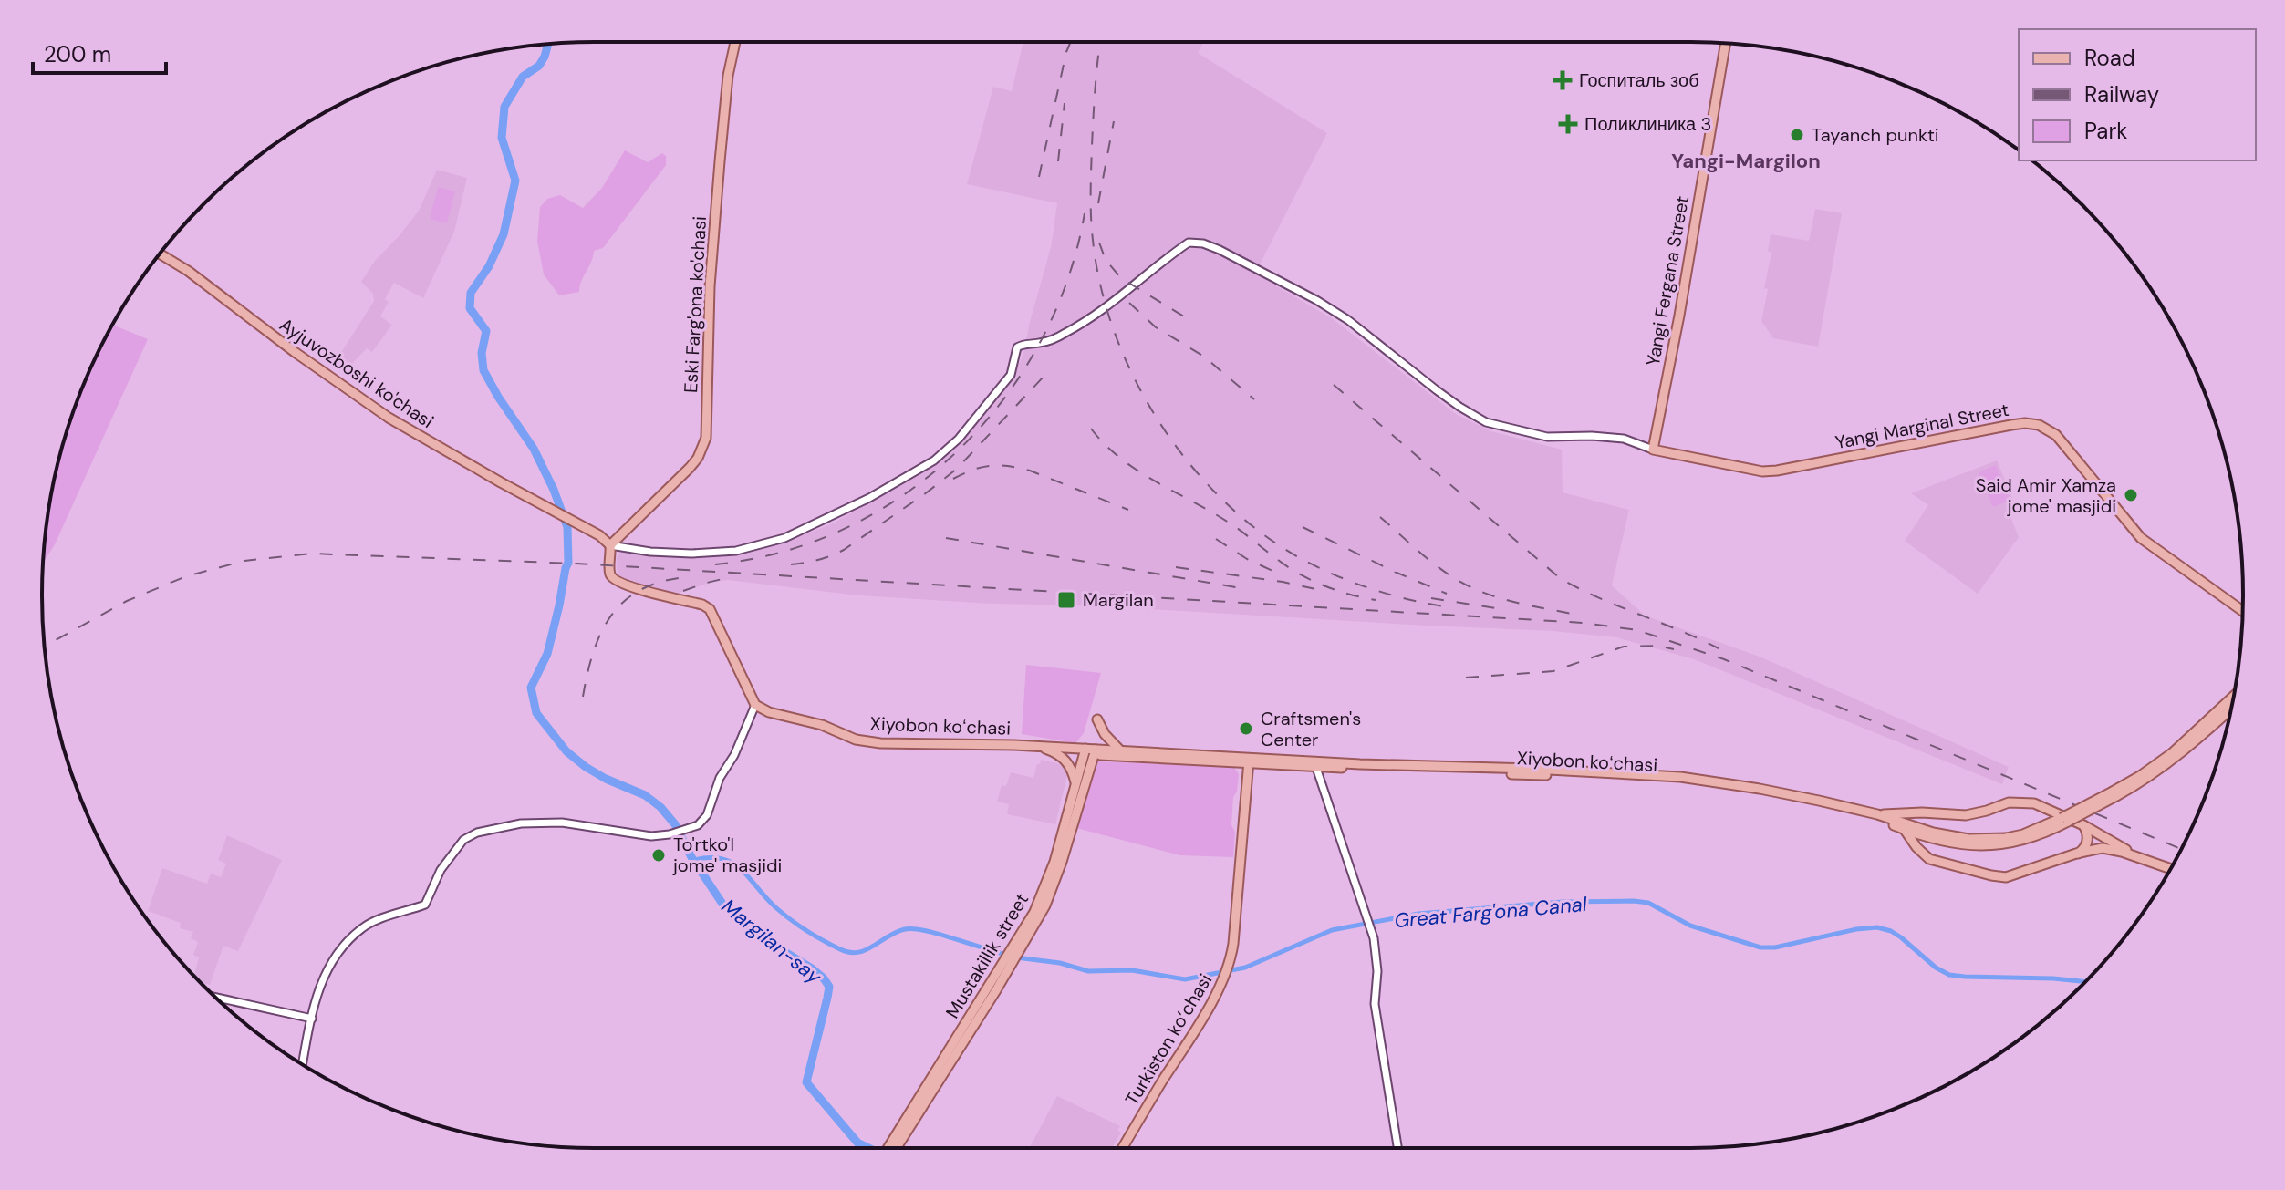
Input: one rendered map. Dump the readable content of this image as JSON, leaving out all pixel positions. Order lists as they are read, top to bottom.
{
  "streets": {
    "main road": [
      "Yangi Fergana Street",
      "Eski Farg'ona ko'chasi",
      "Ayjuvozboshi ko'chasi",
      "Yangi Marginal Street",
      "Xiyobon koʻchasi",
      "Mustakillik street",
      "Turkiston ko’chasi"
    ]
  },
  "crossings": [
    ["Yangi Fergana Street", "Yangi Marginal Street"],
    ["Eski Farg'ona ko'chasi", "Ayjuvozboshi ko'chasi"],
    ["Xiyobon koʻchasi", "Mustakillik street"],
    ["Xiyobon koʻchasi", "Turkiston ko’chasi"]
  ],
  "districts": ["Yangi-Margilon"],
  "water": ["Great Farg'ona Canal", "Margilan-say"],
  "places": {
    "health": ["Госпиталь зоб", "Поликлиника 3"],
    "other": [
      "Tayanch punkti",
      "Said Amir Xamza jome' masjidi",
      "Craftsmen's Center",
      "To'rtko'l jome' masjidi"
    ],
    "transit": ["Margilan"]
  },
  "legend": ["Road", "Railway", "Park"],
  "scale_bar": "200 m"
}
